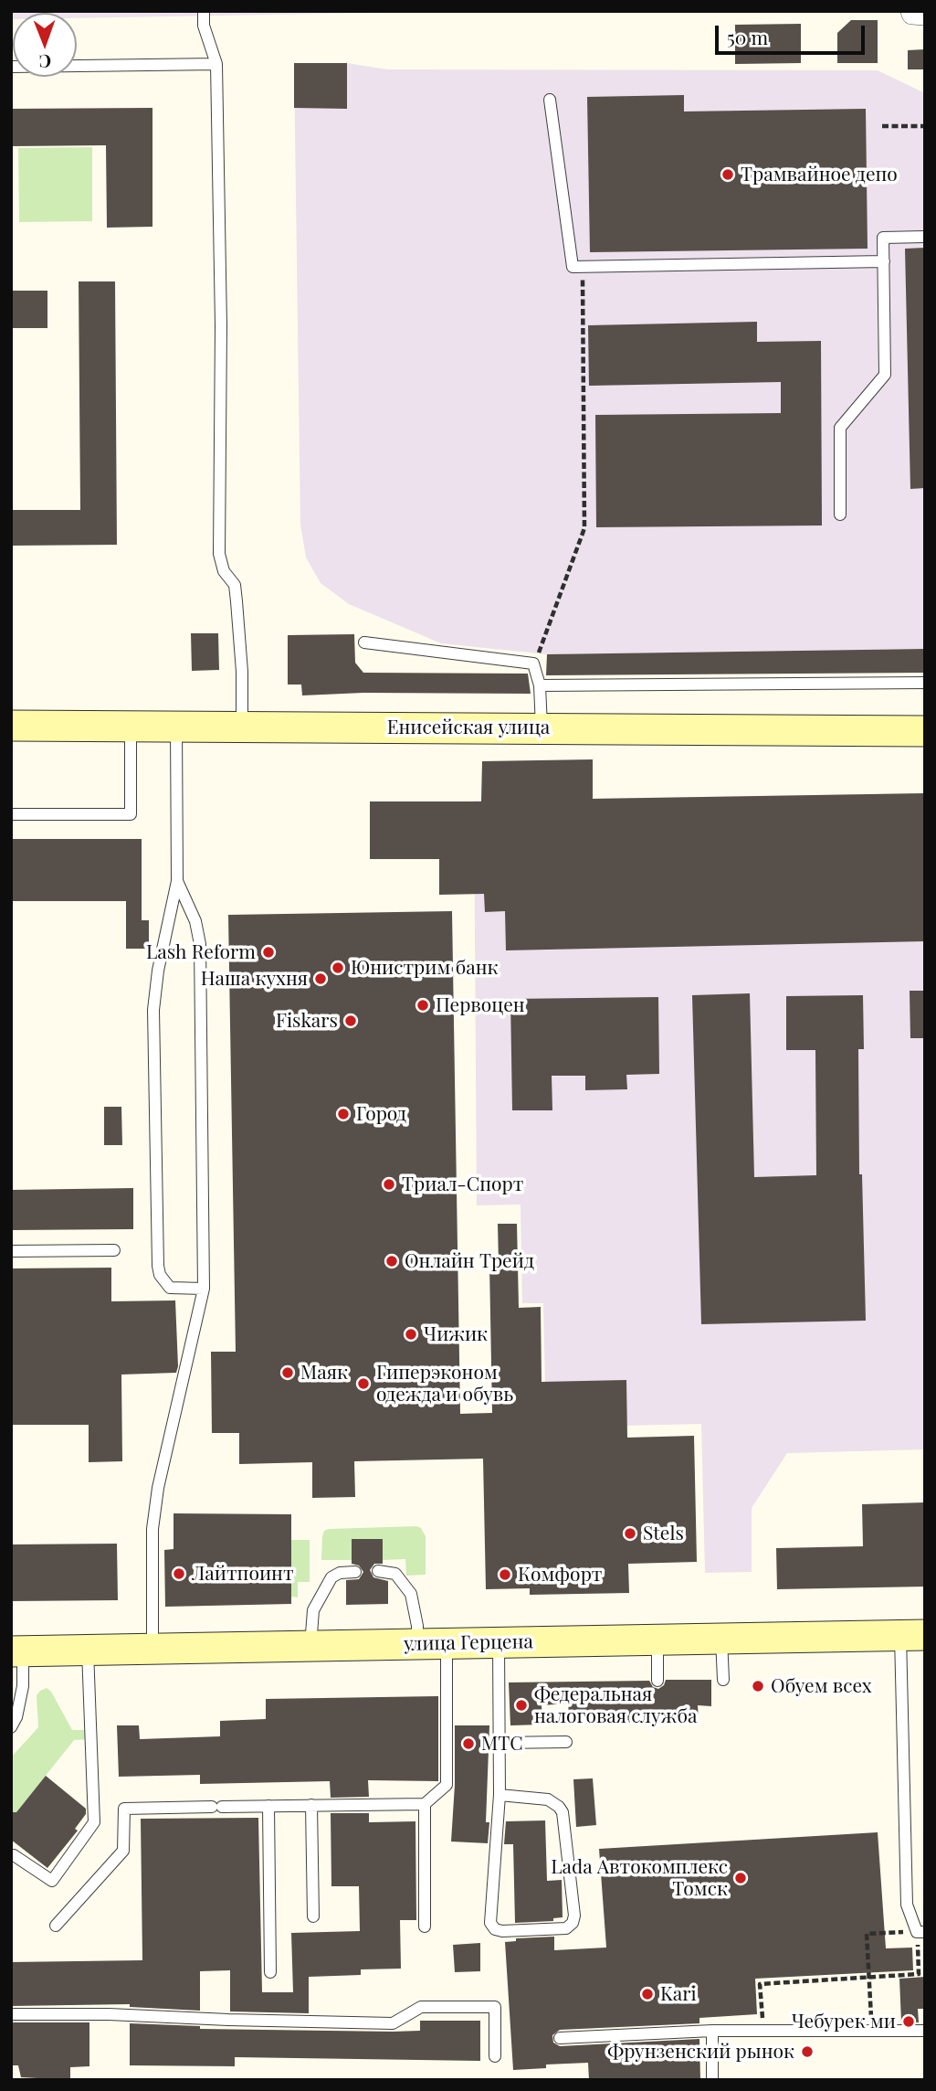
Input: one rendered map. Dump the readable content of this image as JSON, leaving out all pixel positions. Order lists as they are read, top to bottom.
{
  "streets": {
    "street": ["Енисейская улица", "улица Герцена"]
  },
  "places": [
    "Трамвайное депо",
    "Lash Reform",
    "Юнистрим банк",
    "Наша кухня",
    "Первоцен",
    "Fiskars",
    "Город",
    "Триал-Спорт",
    "Онлайн Трейд",
    "Чижик",
    "Маяк",
    "Гиперэконом одежда и обувь",
    "Stels",
    "Лайтпоинт",
    "Комфорт",
    "Обуем всех",
    "Федеральная налоговая служба",
    "МТС",
    "Lada Автокомплекс Томск",
    "Kari",
    "Чебурек ми",
    "Фрунзенский рынок"
  ],
  "scale_bar": "50 m",
  "north": "bottom"
}
